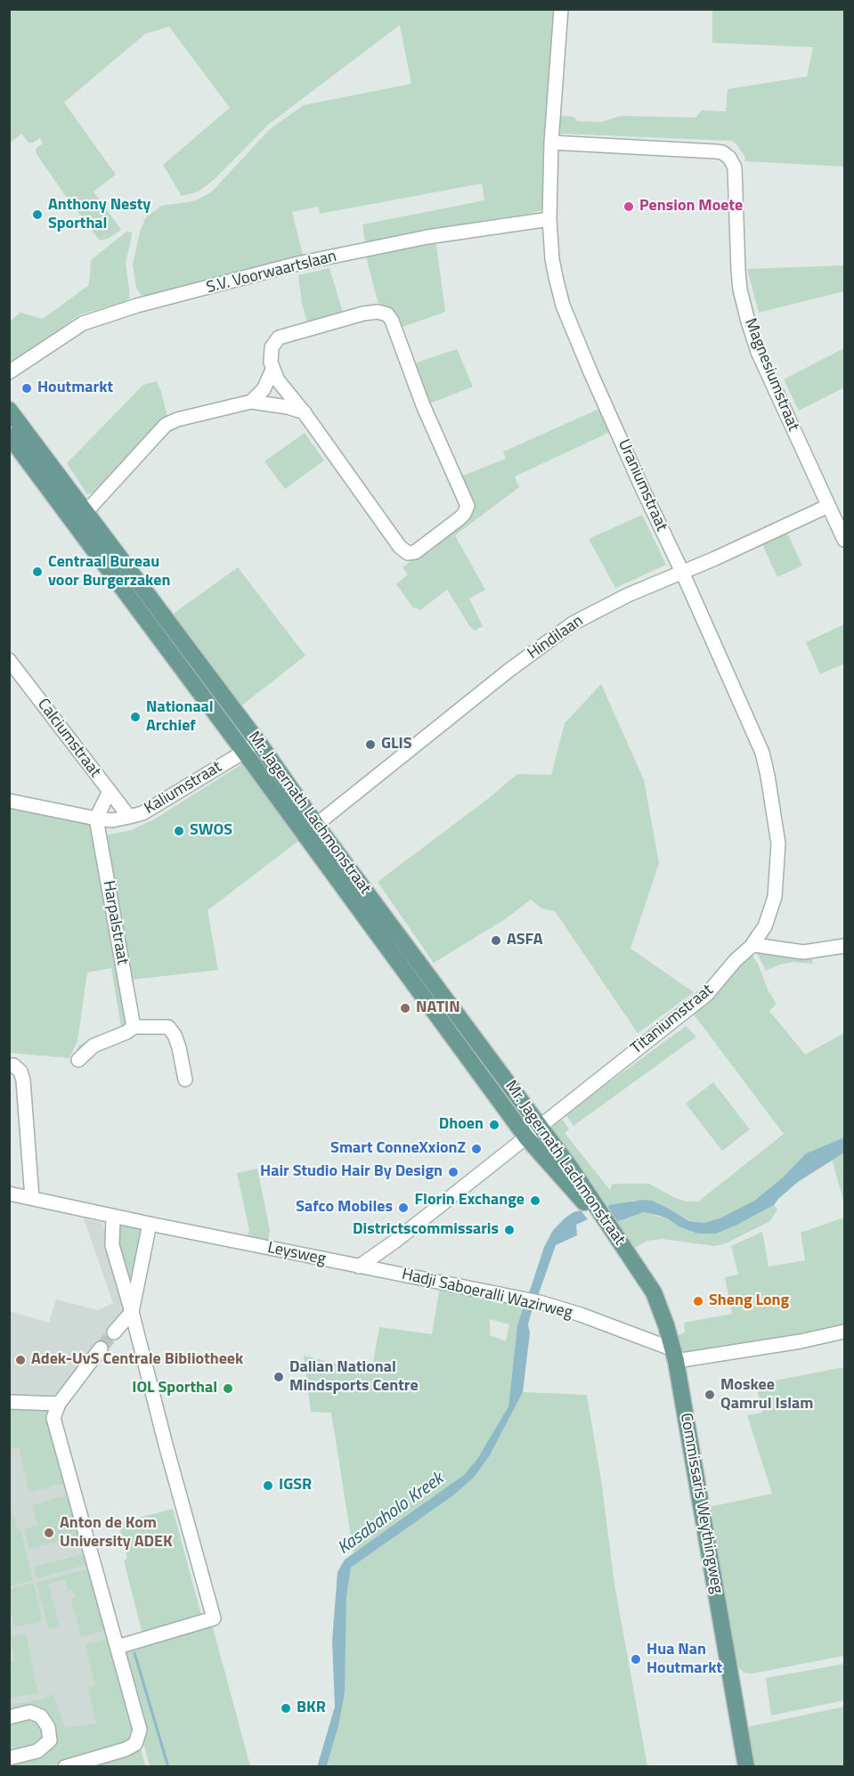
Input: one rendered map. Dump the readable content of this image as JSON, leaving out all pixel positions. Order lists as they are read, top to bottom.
{
  "streets": {
    "main road": ["Mr. Jagernath Lachmonstraat", "Commissaris Weythingweg"],
    "street": [
      "S.V. Voorwaartslaan",
      "Magnesiumstraat",
      "Uraniumstraat",
      "Hindilaan",
      "Calciumstraat",
      "Kaliumstraat",
      "Harpalstraat",
      "Titaniumstraat",
      "Leysweg",
      "Hadji Saboeralli Wazirweg"
    ]
  },
  "crossings": [
    ["S.V. Voorwaartslaan", "Uraniumstraat"],
    ["Magnesiumstraat", "Uraniumstraat"],
    ["Magnesiumstraat", "Hindilaan"],
    ["Uraniumstraat", "Hindilaan"],
    ["Uraniumstraat", "Titaniumstraat"],
    ["Hindilaan", "Mr. Jagernath Lachmonstraat"],
    ["Calciumstraat", "Kaliumstraat"],
    ["Kaliumstraat", "Mr. Jagernath Lachmonstraat"],
    ["Kaliumstraat", "Harpalstraat"],
    ["Mr. Jagernath Lachmonstraat", "Titaniumstraat"],
    ["Mr. Jagernath Lachmonstraat", "Commissaris Weythingweg"],
    ["Leysweg", "Hadji Saboeralli Wazirweg"],
    ["Hadji Saboeralli Wazirweg", "Commissaris Weythingweg"]
  ],
  "water": ["Kasabaholo Kreek"],
  "places": [
    "Pension Moete",
    "Anthony Nesty Sporthal",
    "Houtmarkt",
    "Centraal Bureau voor Burgerzaken",
    "Nationaal Archief",
    "GLIS",
    "SWOS",
    "ASFA",
    "NATIN",
    "Dhoen",
    "Smart ConneXxionZ",
    "Hair Studio Hair By Design",
    "Florin Exchange",
    "Safco Mobiles",
    "Districtscommissaris",
    "Sheng Long",
    "Adek-UvS Centrale Bibliotheek",
    "Dalian National Mindsports Centre",
    "IOL Sporthal",
    "Moskee Qamrul Islam",
    "IGSR",
    "Anton de Kom University ADEK",
    "Hua Nan Houtmarkt",
    "BKR"
  ]
}
